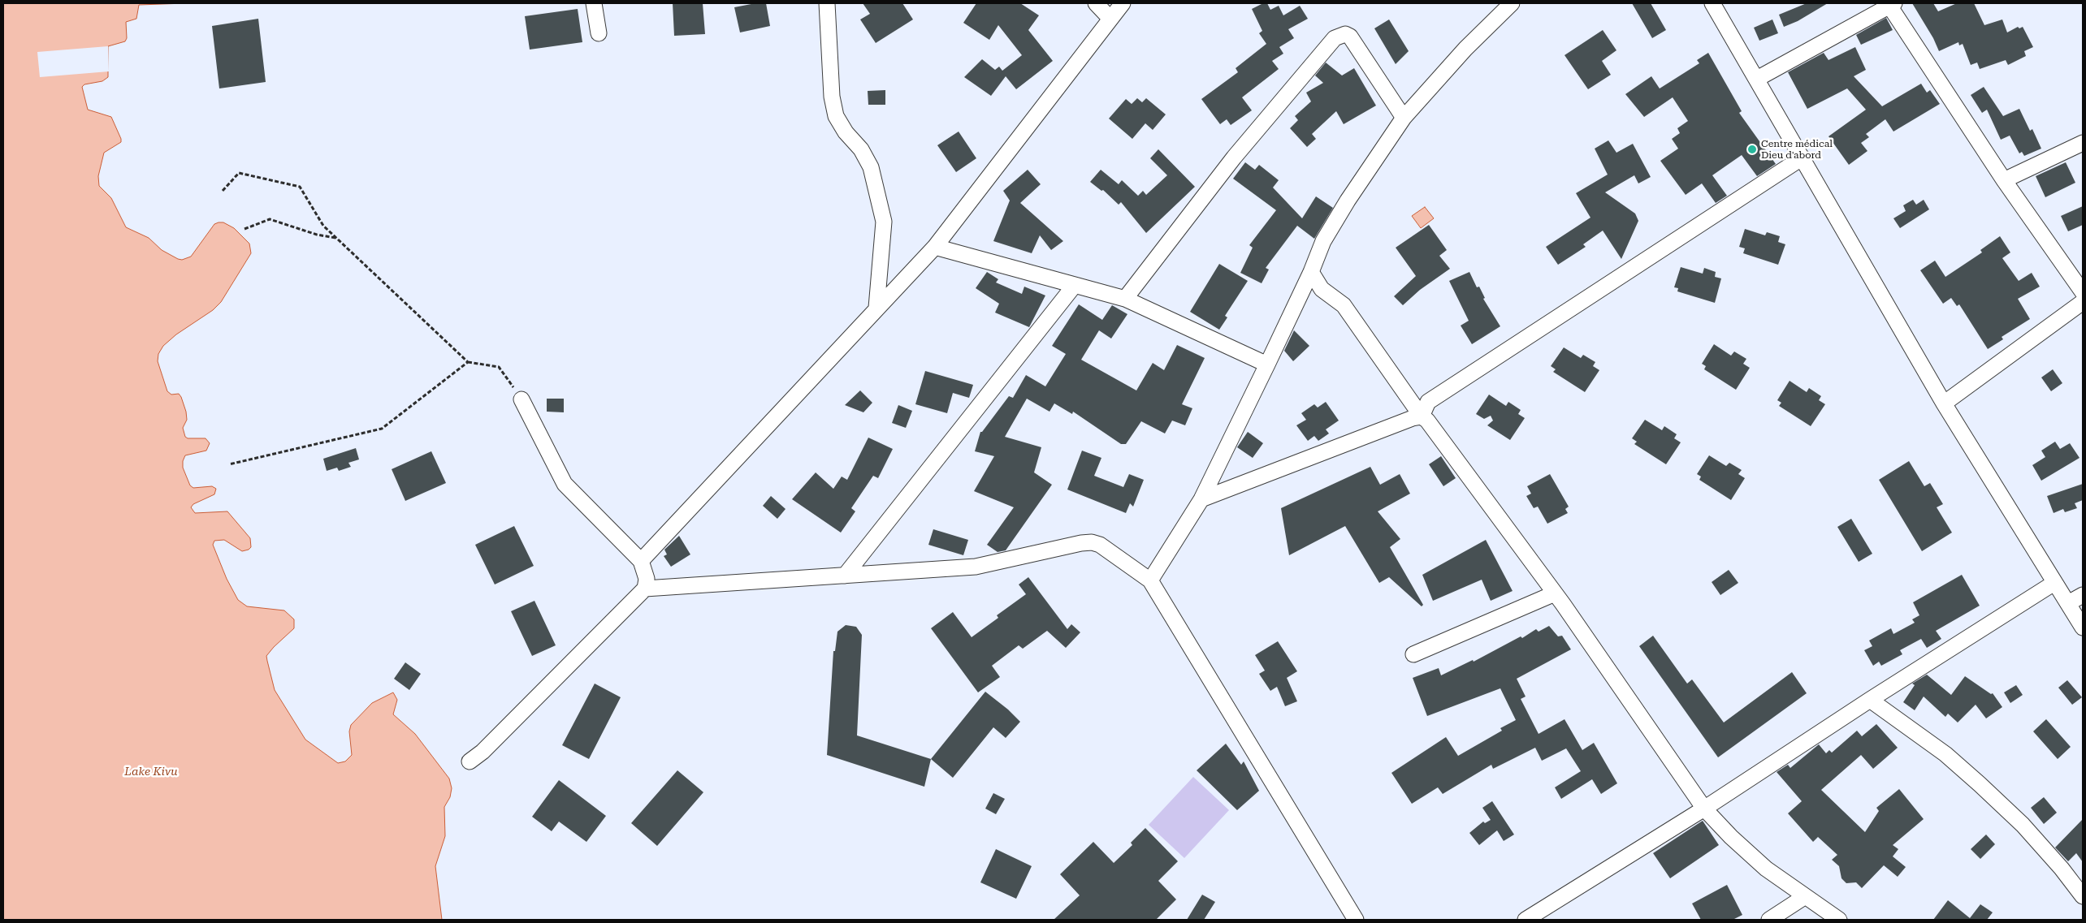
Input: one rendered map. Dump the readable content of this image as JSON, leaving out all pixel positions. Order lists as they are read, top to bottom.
{
  "water": ["Lake Kivu"],
  "places": ["Centre médical Dieu d'abord"]
}
